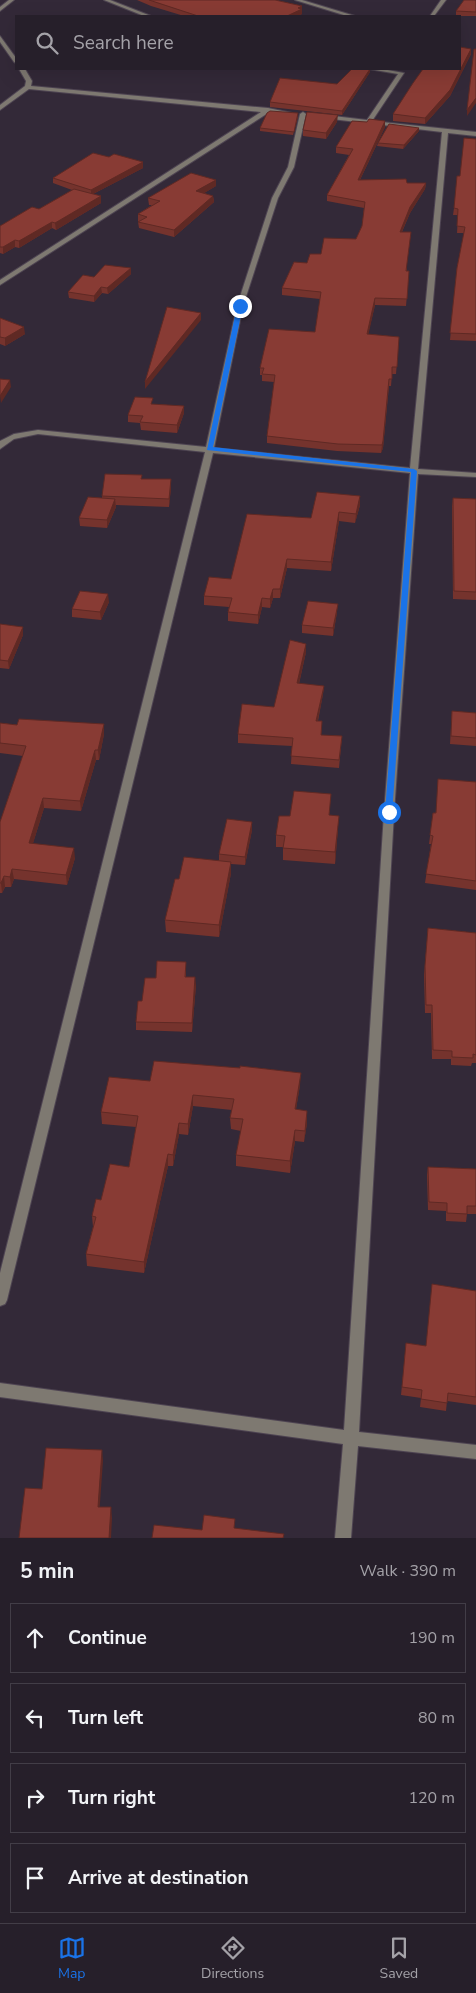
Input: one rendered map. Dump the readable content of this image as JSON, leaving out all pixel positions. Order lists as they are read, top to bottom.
{
  "page": {
    "search": "Search here",
    "heading": ["5 min", "Walk · 390 m"],
    "list": [
      ["Continue", "190 m"],
      ["Turn left", "80 m"],
      ["Turn right", "120 m"],
      "Arrive at destination"
    ],
    "nav": ["Map", "Directions", "Saved"]
  }
}
